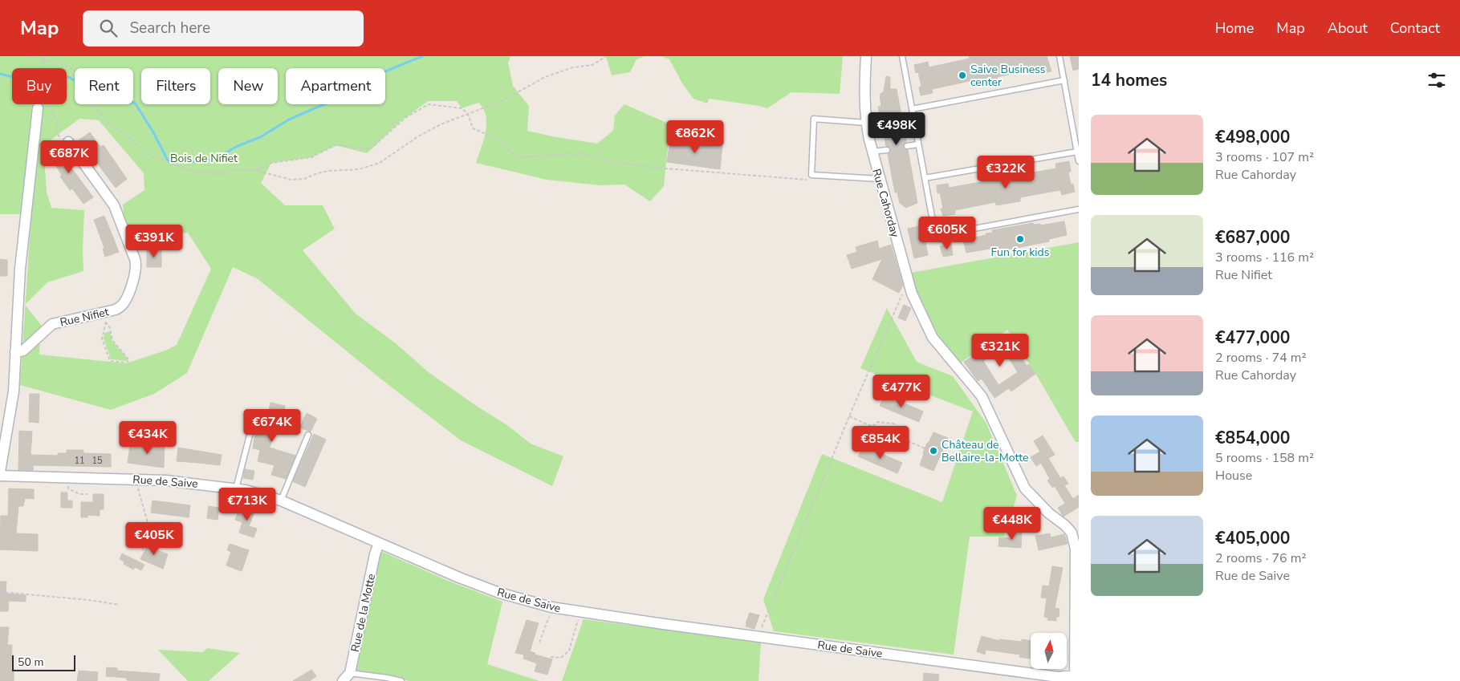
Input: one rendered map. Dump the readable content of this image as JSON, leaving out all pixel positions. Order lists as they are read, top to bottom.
{
  "streets": {
    "street": [
      "Rue Cahorday",
      "Rue Nifiet",
      "Rue de Saive",
      "Rue de la Motte"
    ]
  },
  "crossings": [
    ["Rue Cahorday", "Rue de Saive"],
    ["Rue de Saive", "Rue de la Motte"]
  ],
  "parks": ["Bois de Nifiet"],
  "places": ["Saive Business center", "Fun for kids", "Château de Bellaire-la-Motte"],
  "house_numbers": ["11", "15"],
  "scale_bar": "50 m",
  "north": "top",
  "page": {
    "header": "Map",
    "search": "Search here",
    "nav": [
      "Home",
      "Map",
      "About",
      "Contact"
    ],
    "heading": "14 homes",
    "chip": [
      "Buy",
      "Rent",
      "Filters",
      "New",
      "Apartment"
    ],
    "list": [
      {
        "name": "€498,000",
        "note": "3 rooms · 107 m² · Rue Cahorday"
      },
      {
        "name": "€687,000",
        "note": "3 rooms · 116 m² · Rue Nifiet"
      },
      {
        "name": "€477,000",
        "note": "2 rooms · 74 m² · Rue Cahorday"
      },
      {
        "name": "€854,000",
        "note": "5 rooms · 158 m² · House"
      },
      {
        "name": "€405,000",
        "note": "2 rooms · 76 m² · Rue de Saive"
      }
    ],
    "price": [
      "€498K",
      "€862K",
      "€687K",
      "€322K",
      "€605K",
      "€391K",
      "€321K",
      "€477K",
      "€674K",
      "€434K",
      "€854K",
      "€713K",
      "€448K",
      "€405K"
    ],
    "scale": "50 m"
  }
}
